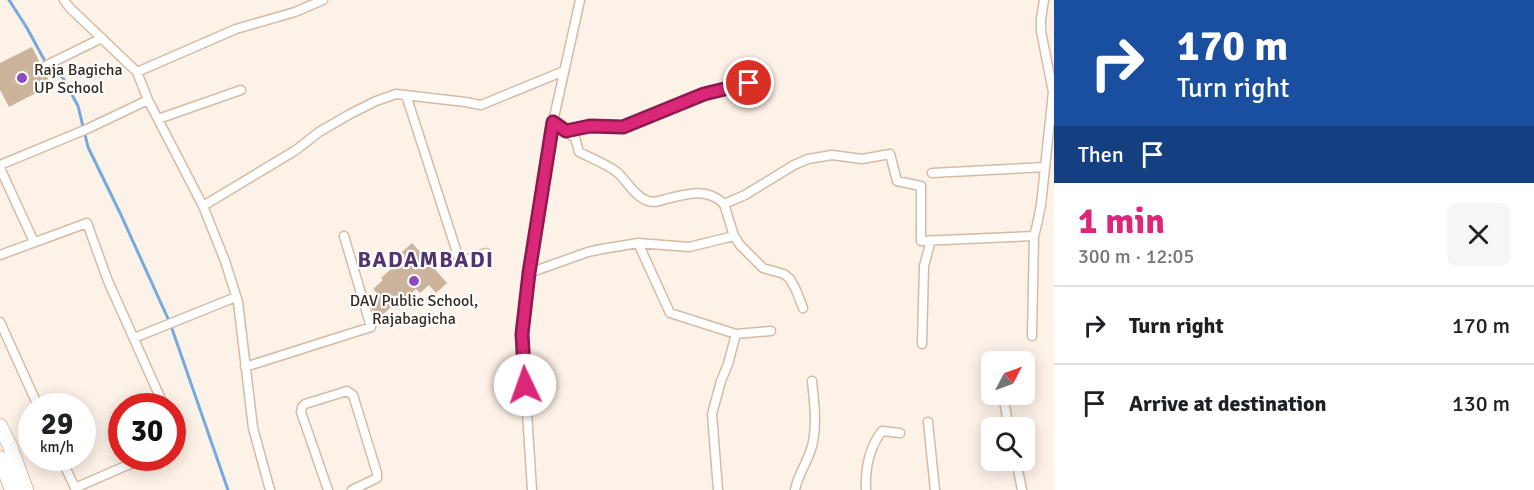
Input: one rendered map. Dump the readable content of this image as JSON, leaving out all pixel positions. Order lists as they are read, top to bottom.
{
  "districts": ["BADAMBADI"],
  "places": ["Raja Bagicha UP School", "DAV Public School, Rajabagicha"],
  "north": "top right",
  "page": {
    "turn": ["170 m", "Turn right"],
    "then": "Then",
    "heading": ["1 min", "300 m · 12:05"],
    "list": [
      {
        "name": "Turn right",
        "value": "170 m"
      },
      {
        "name": "Arrive at destination",
        "value": "130 m"
      }
    ],
    "speed": "29 km/h",
    "limit": "30"
  }
}
